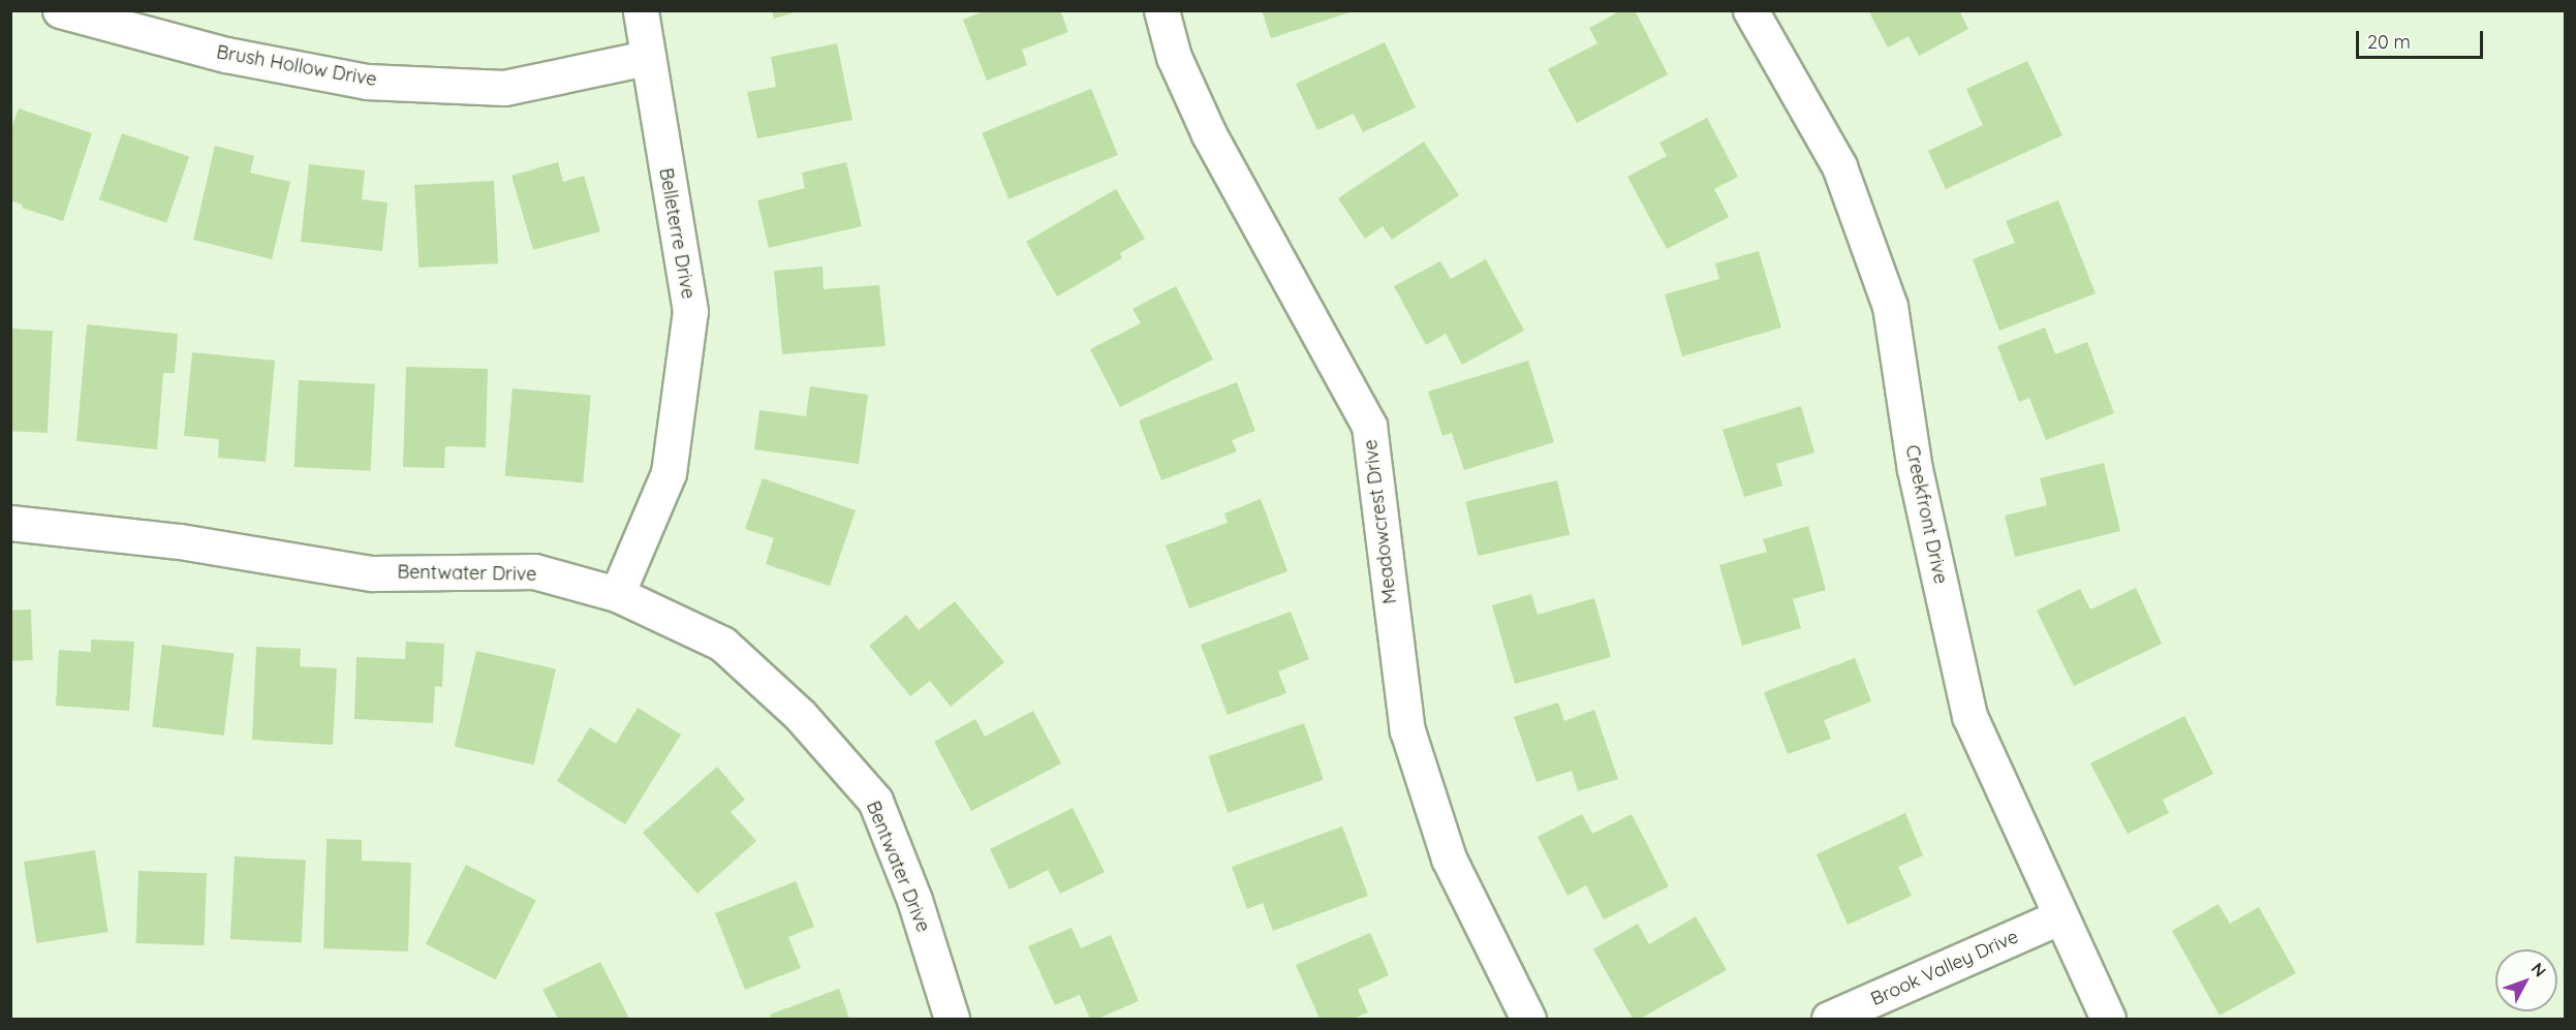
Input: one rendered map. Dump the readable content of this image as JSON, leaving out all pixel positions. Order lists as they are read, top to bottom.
{
  "streets": {
    "street": [
      "Brush Hollow Drive",
      "Belleterre Drive",
      "Creekfront Drive",
      "Meadowcrest Drive",
      "Bentwater Drive",
      "Brook Valley Drive"
    ]
  },
  "crossings": [
    ["Brush Hollow Drive", "Belleterre Drive"],
    ["Belleterre Drive", "Bentwater Drive"],
    ["Creekfront Drive", "Brook Valley Drive"]
  ],
  "scale_bar": "20 m",
  "north": "top right"
}
